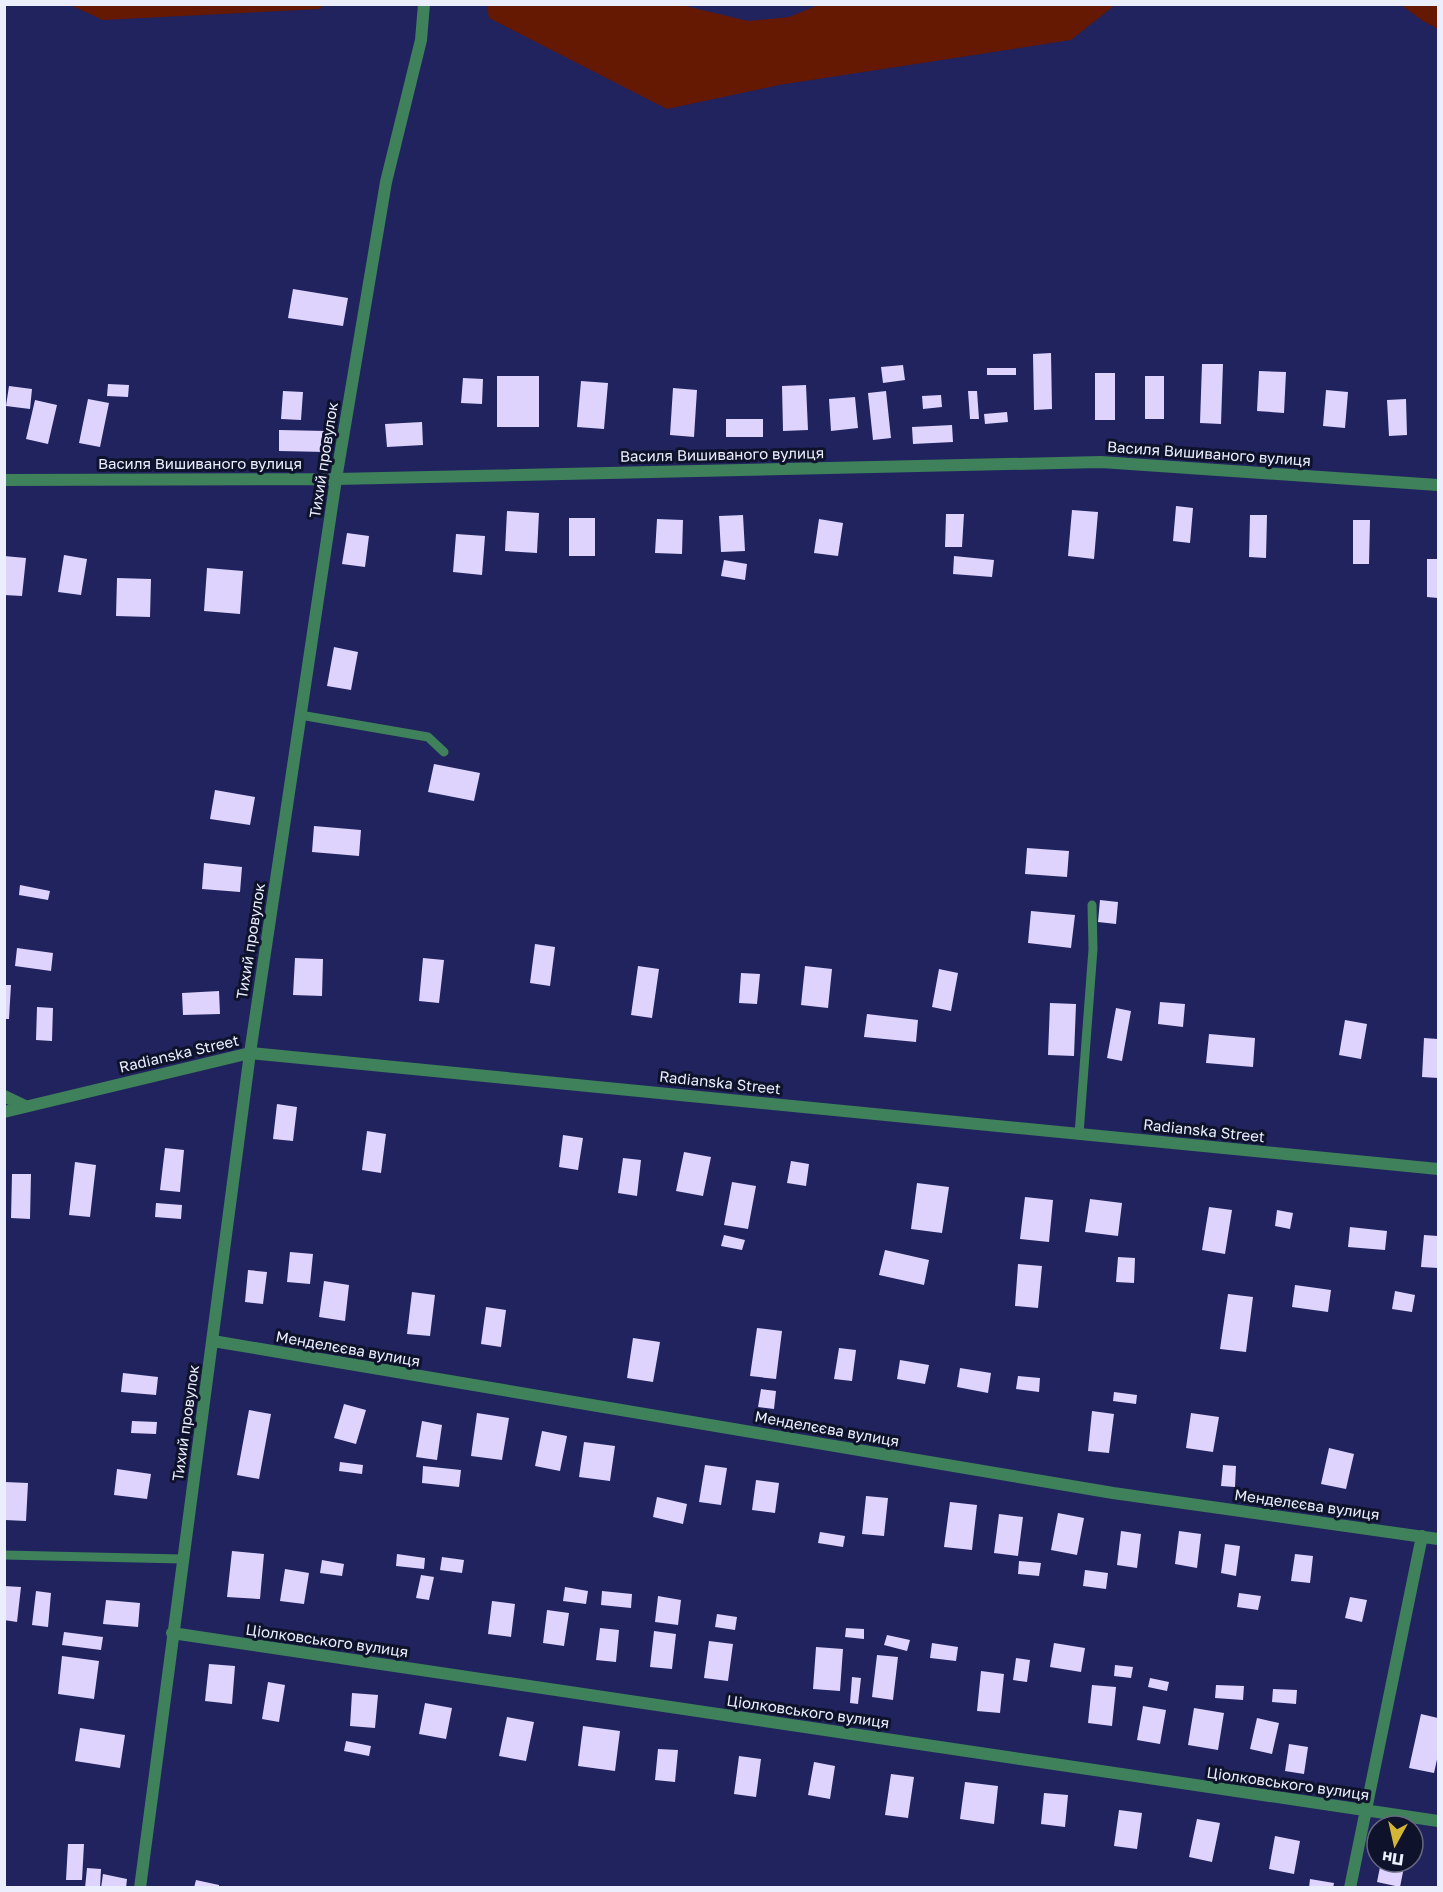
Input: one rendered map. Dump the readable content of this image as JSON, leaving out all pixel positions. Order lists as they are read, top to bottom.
{
  "streets": {
    "street": [
      "Василя Вишиваного вулиця",
      "Тихий провулок",
      "Radianska Street",
      "Менделєєва вулиця",
      "Ціолковського вулиця"
    ]
  },
  "crossings": [
    ["Василя Вишиваного вулиця", "Тихий провулок"],
    ["Тихий провулок", "Radianska Street"],
    ["Тихий провулок", "Менделєєва вулиця"],
    ["Тихий провулок", "Ціолковського вулиця"]
  ],
  "north": "bottom"
}
